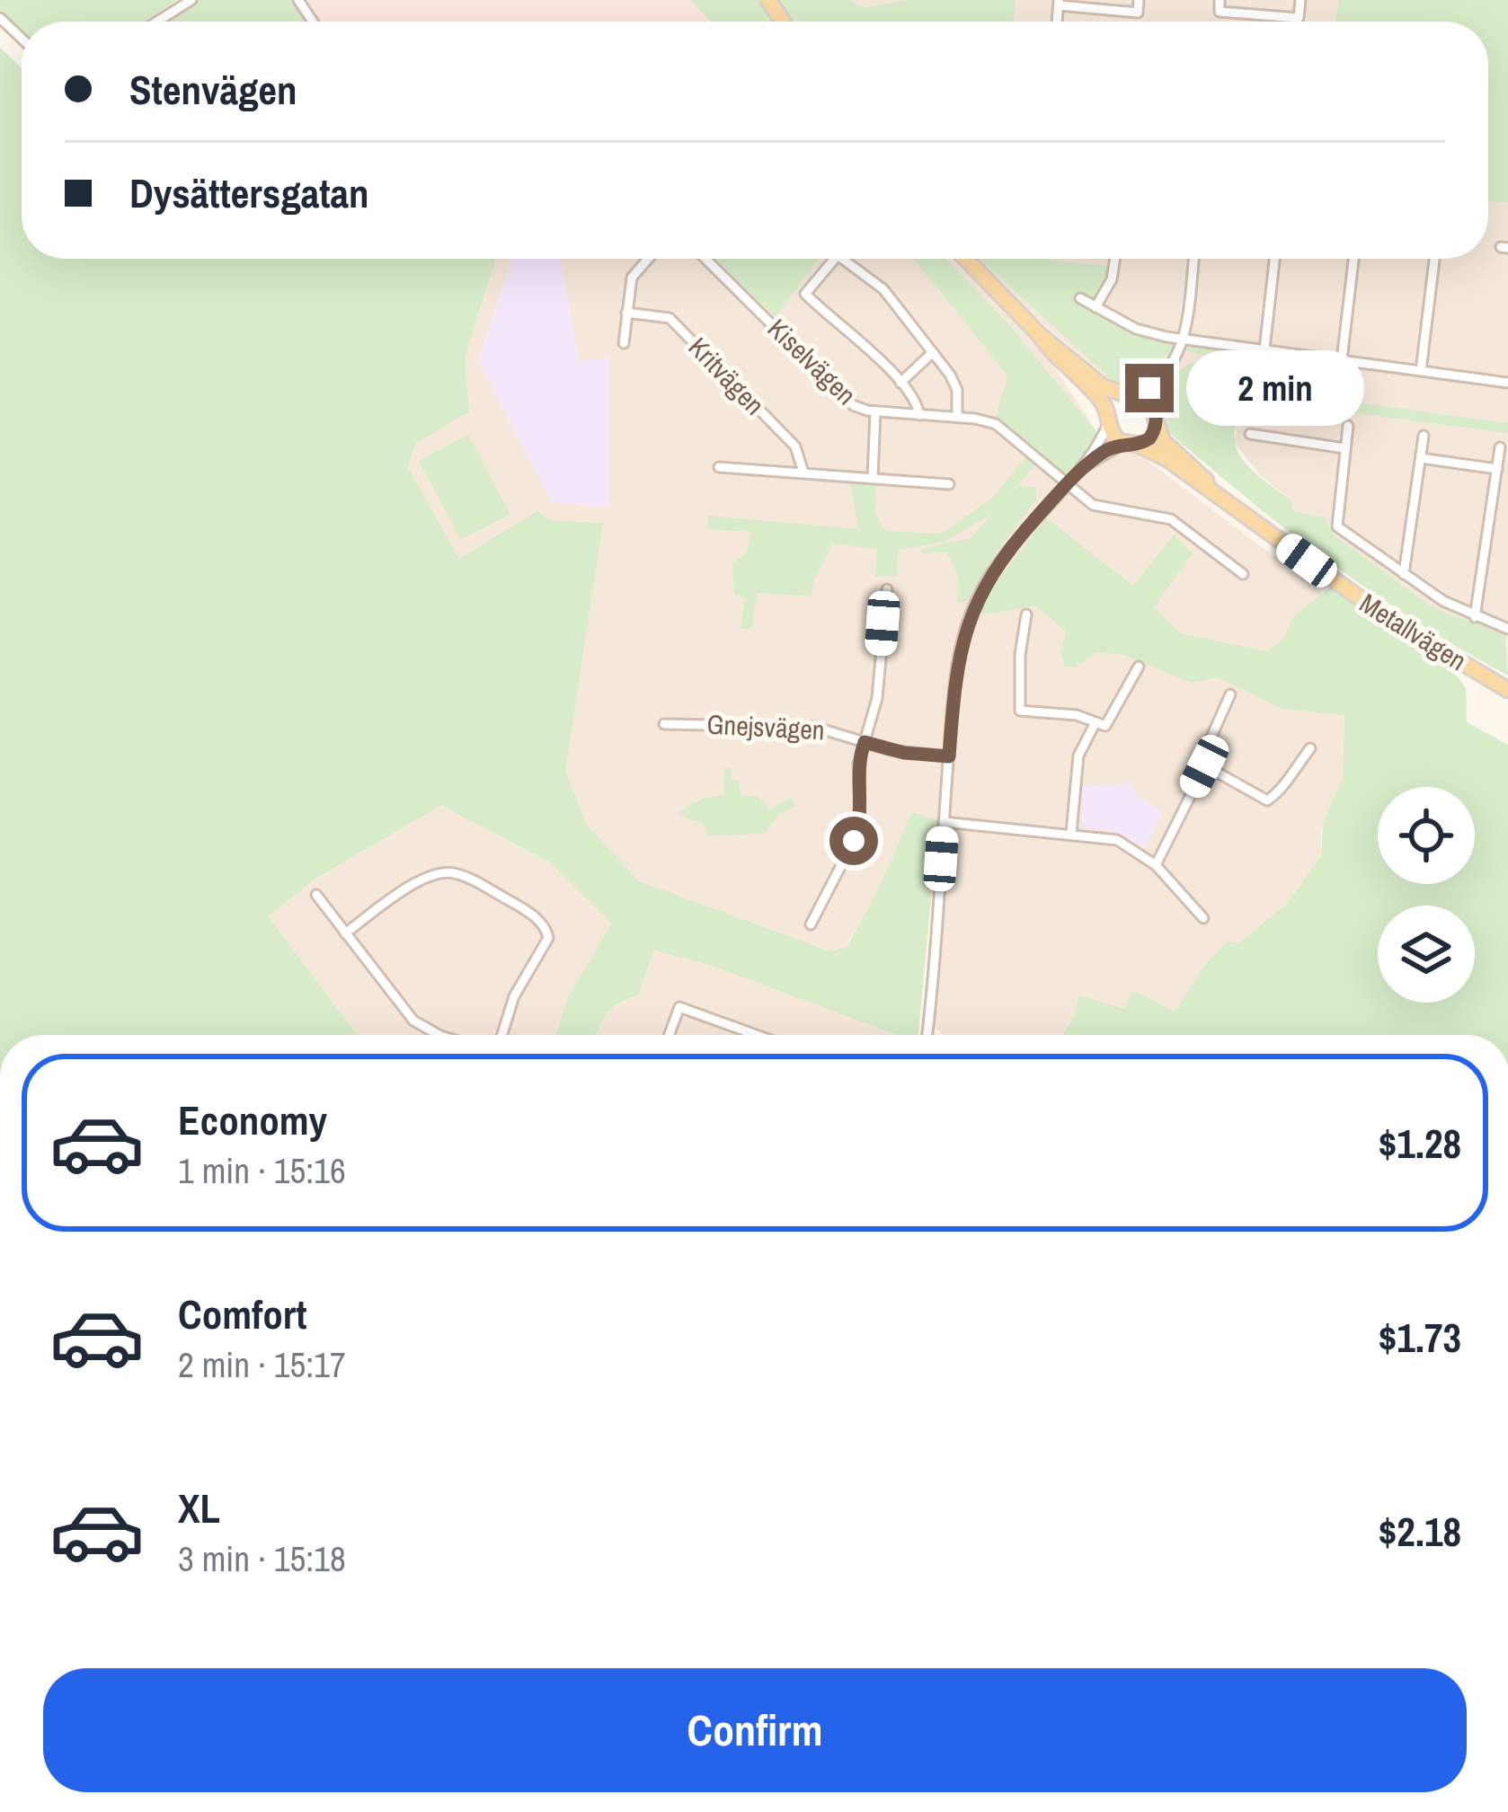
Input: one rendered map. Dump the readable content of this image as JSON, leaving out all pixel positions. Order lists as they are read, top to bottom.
{
  "streets": {
    "main road": ["Metallvägen"],
    "street": ["Kiselvägen", "Kritvägen", "Gnejsvägen"]
  },
  "page": {
    "banner": ["Stenvägen", "Dysättersgatan"],
    "bubble": "2 min",
    "list": [
      {
        "name": "Economy",
        "note": "1 min · 15:16",
        "value": "$1.28"
      },
      {
        "name": "Comfort",
        "note": "2 min · 15:17",
        "value": "$1.73"
      },
      {
        "name": "XL",
        "note": "3 min · 15:18",
        "value": "$2.18"
      }
    ],
    "buttons": "Confirm"
  }
}
